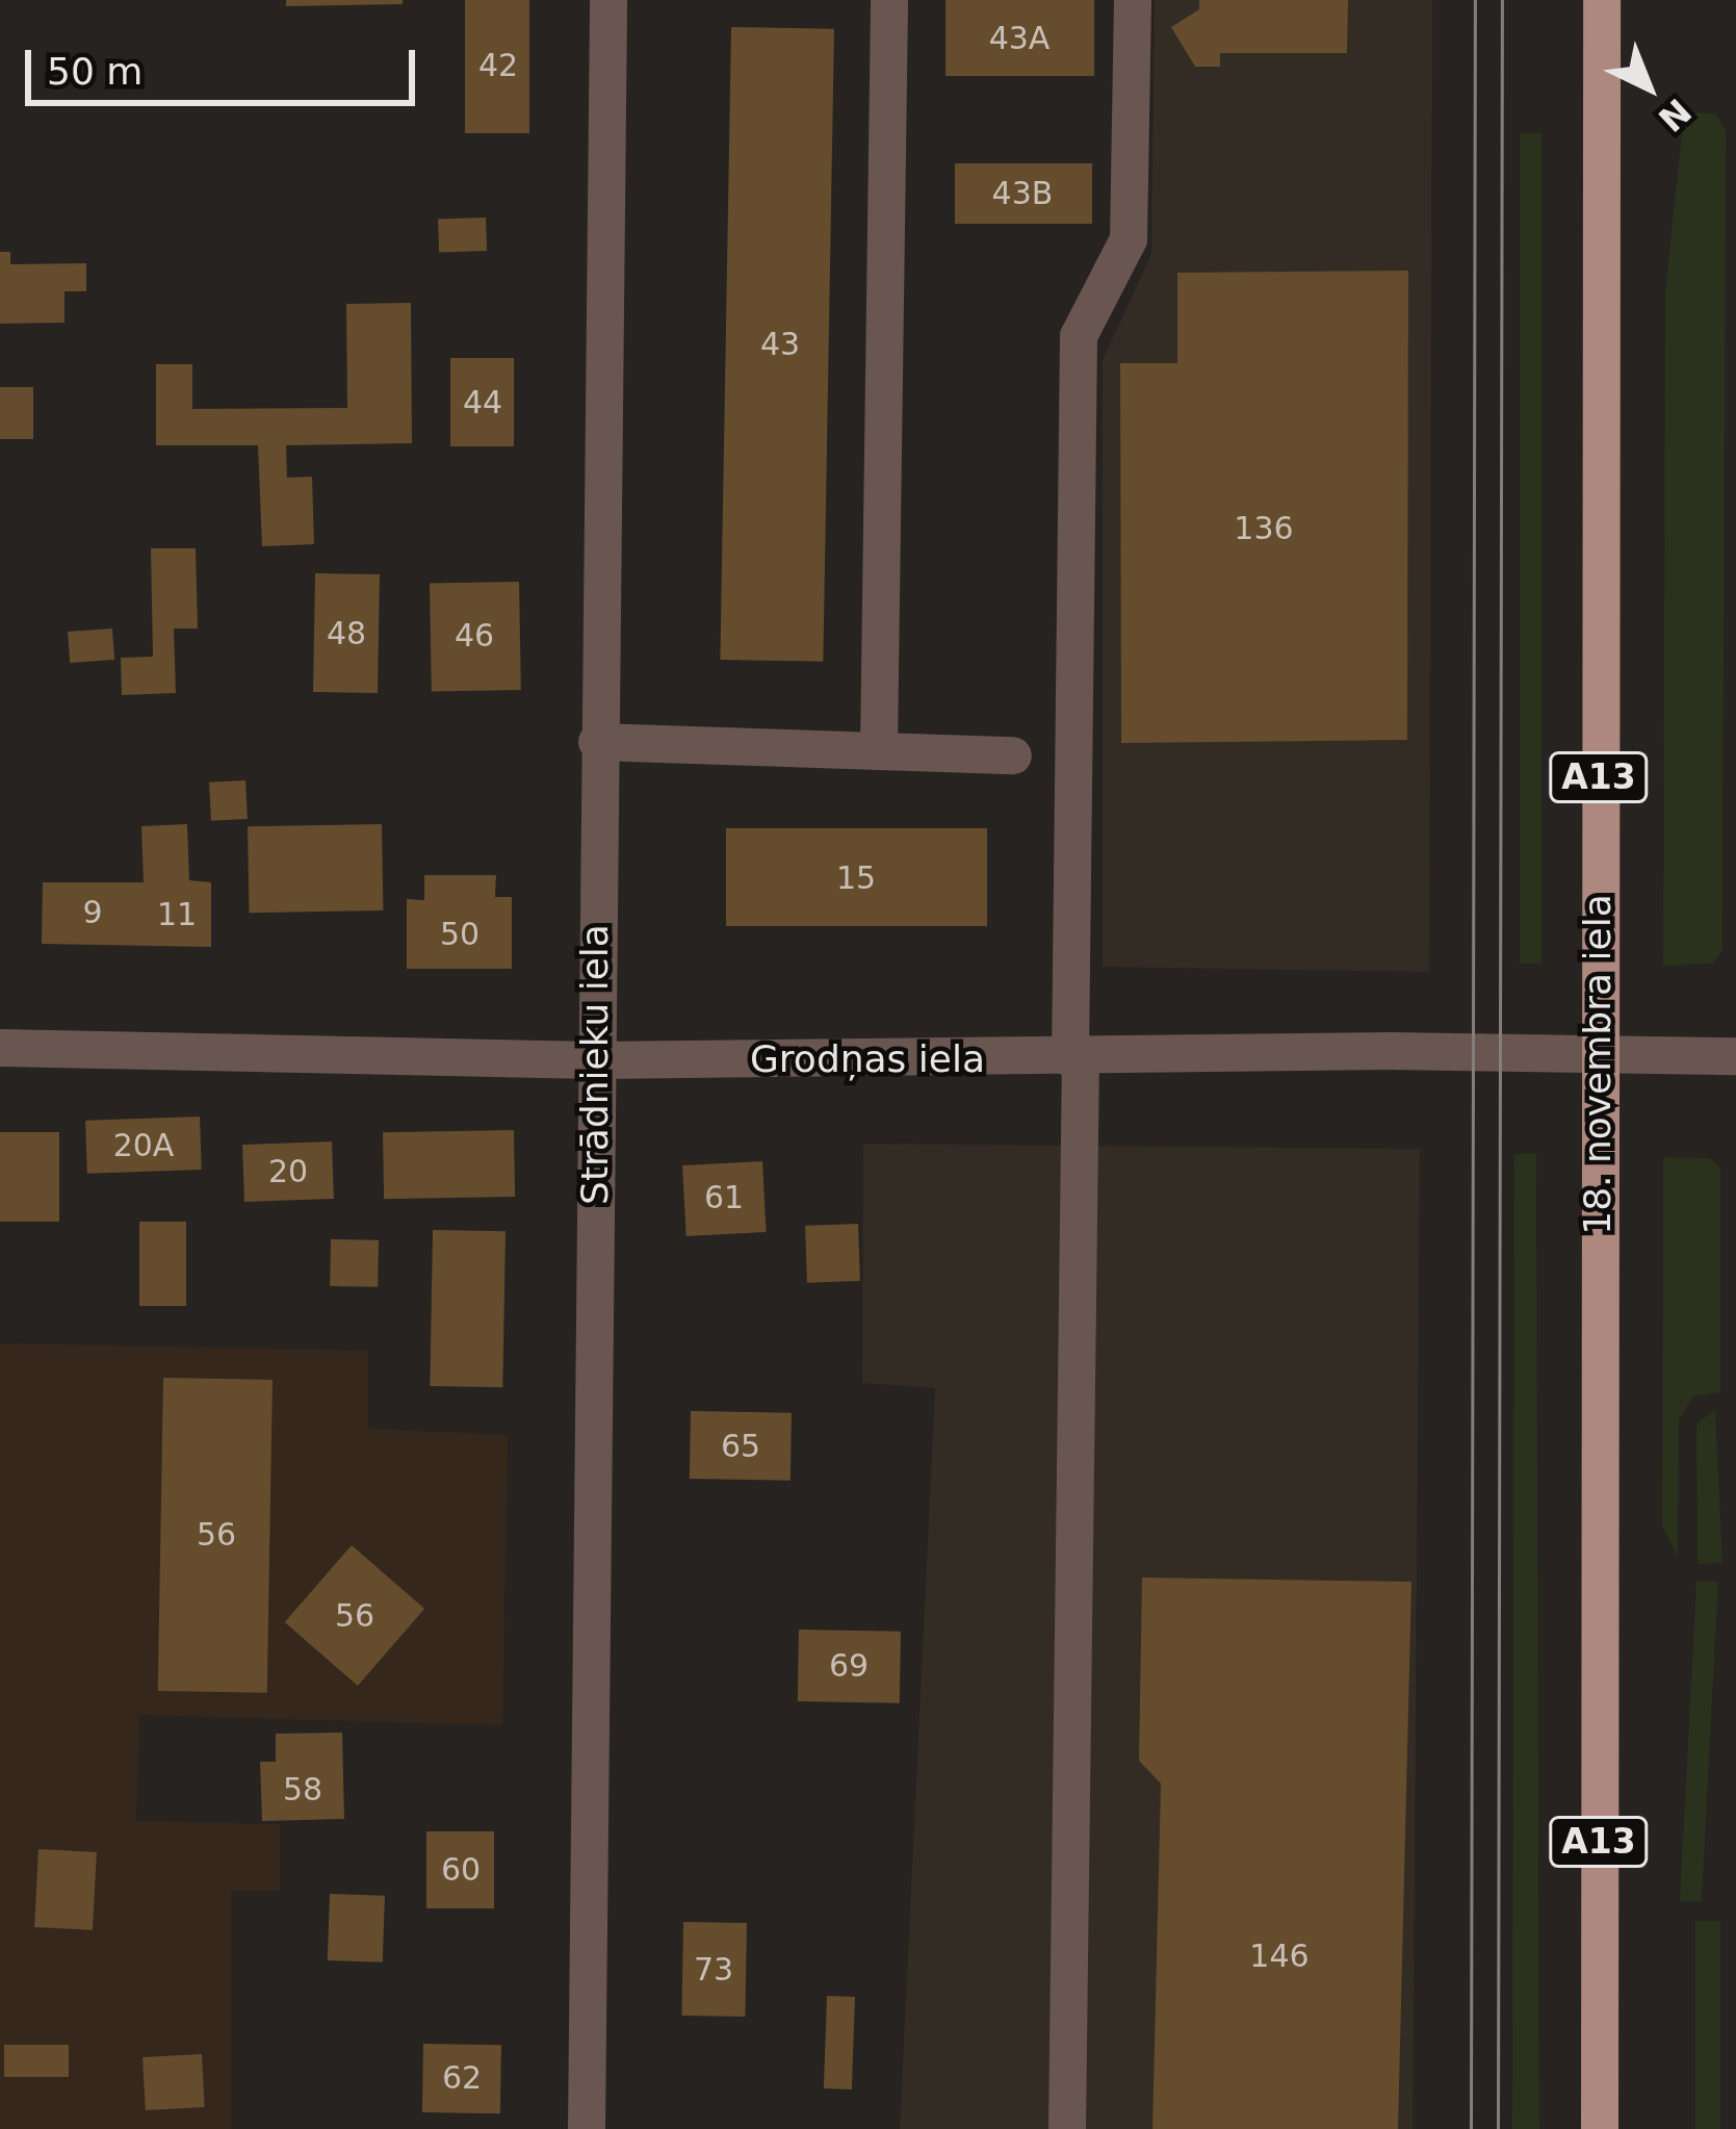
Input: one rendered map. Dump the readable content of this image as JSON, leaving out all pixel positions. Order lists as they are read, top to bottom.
{
  "streets": {
    "main road": ["A13", "18. novembra iela"],
    "street": ["Grodņas iela", "Strādnieku iela"]
  },
  "crossings": [
    ["Grodņas iela", "Strādnieku iela"],
    ["Grodņas iela", "18. novembra iela"]
  ],
  "house_numbers": [
    "43A",
    "42",
    "43B",
    "43",
    "44",
    "136",
    "48",
    "46",
    "15",
    "9",
    "11",
    "50",
    "20A",
    "20",
    "61",
    "65",
    "56",
    "56",
    "69",
    "58",
    "60",
    "146",
    "73",
    "62"
  ],
  "scale_bar": "50 m",
  "north": "bottom right"
}
